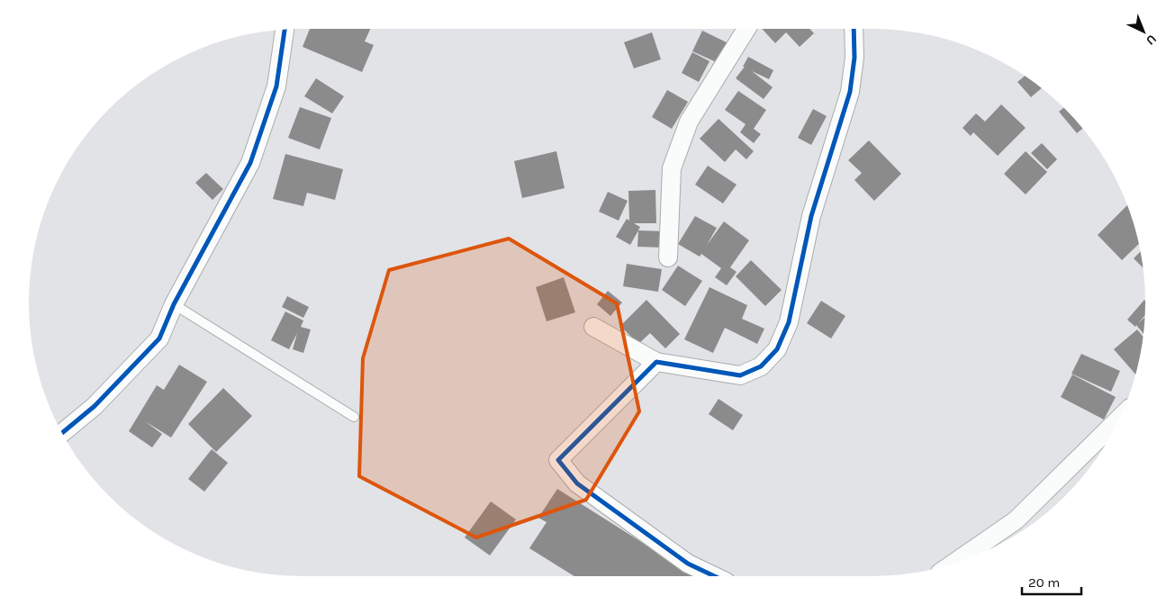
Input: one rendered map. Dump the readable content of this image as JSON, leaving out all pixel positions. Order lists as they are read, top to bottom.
{
  "scale_bar": "20 m",
  "north": "bottom right"
}
